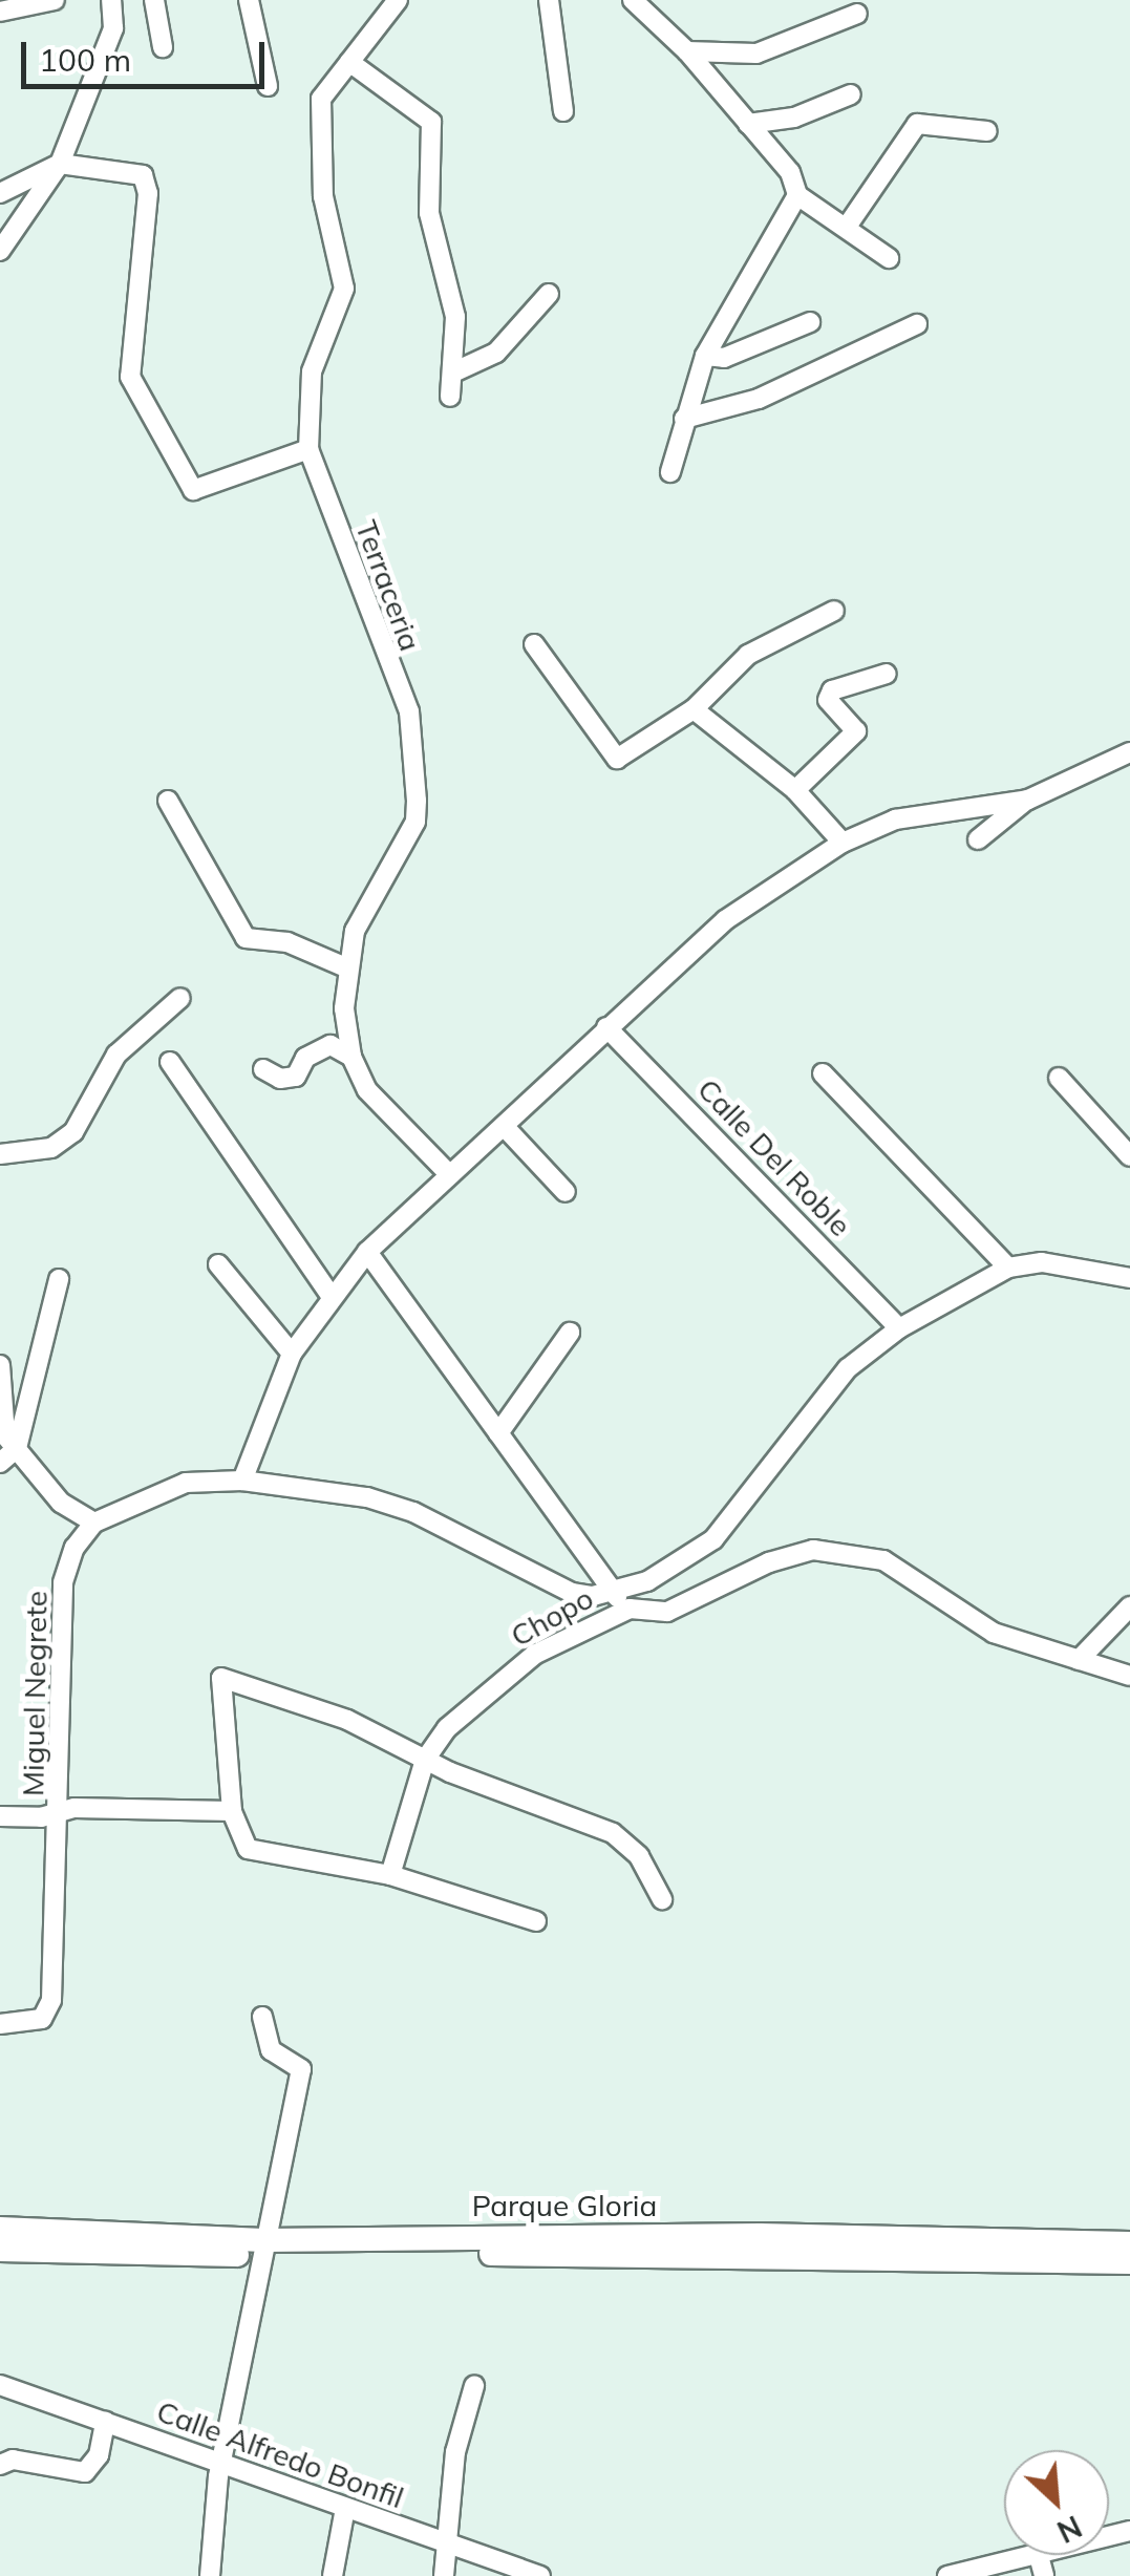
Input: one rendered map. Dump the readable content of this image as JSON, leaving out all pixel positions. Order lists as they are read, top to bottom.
{
  "streets": {
    "main road": ["Parque Gloria"],
    "street": [
      "Terraceria",
      "Calle Del Roble",
      "Chopo",
      "Miguel Negrete",
      "Calle Alfredo Bonfil"
    ]
  },
  "scale_bar": "100 m",
  "north": "bottom right"
}
